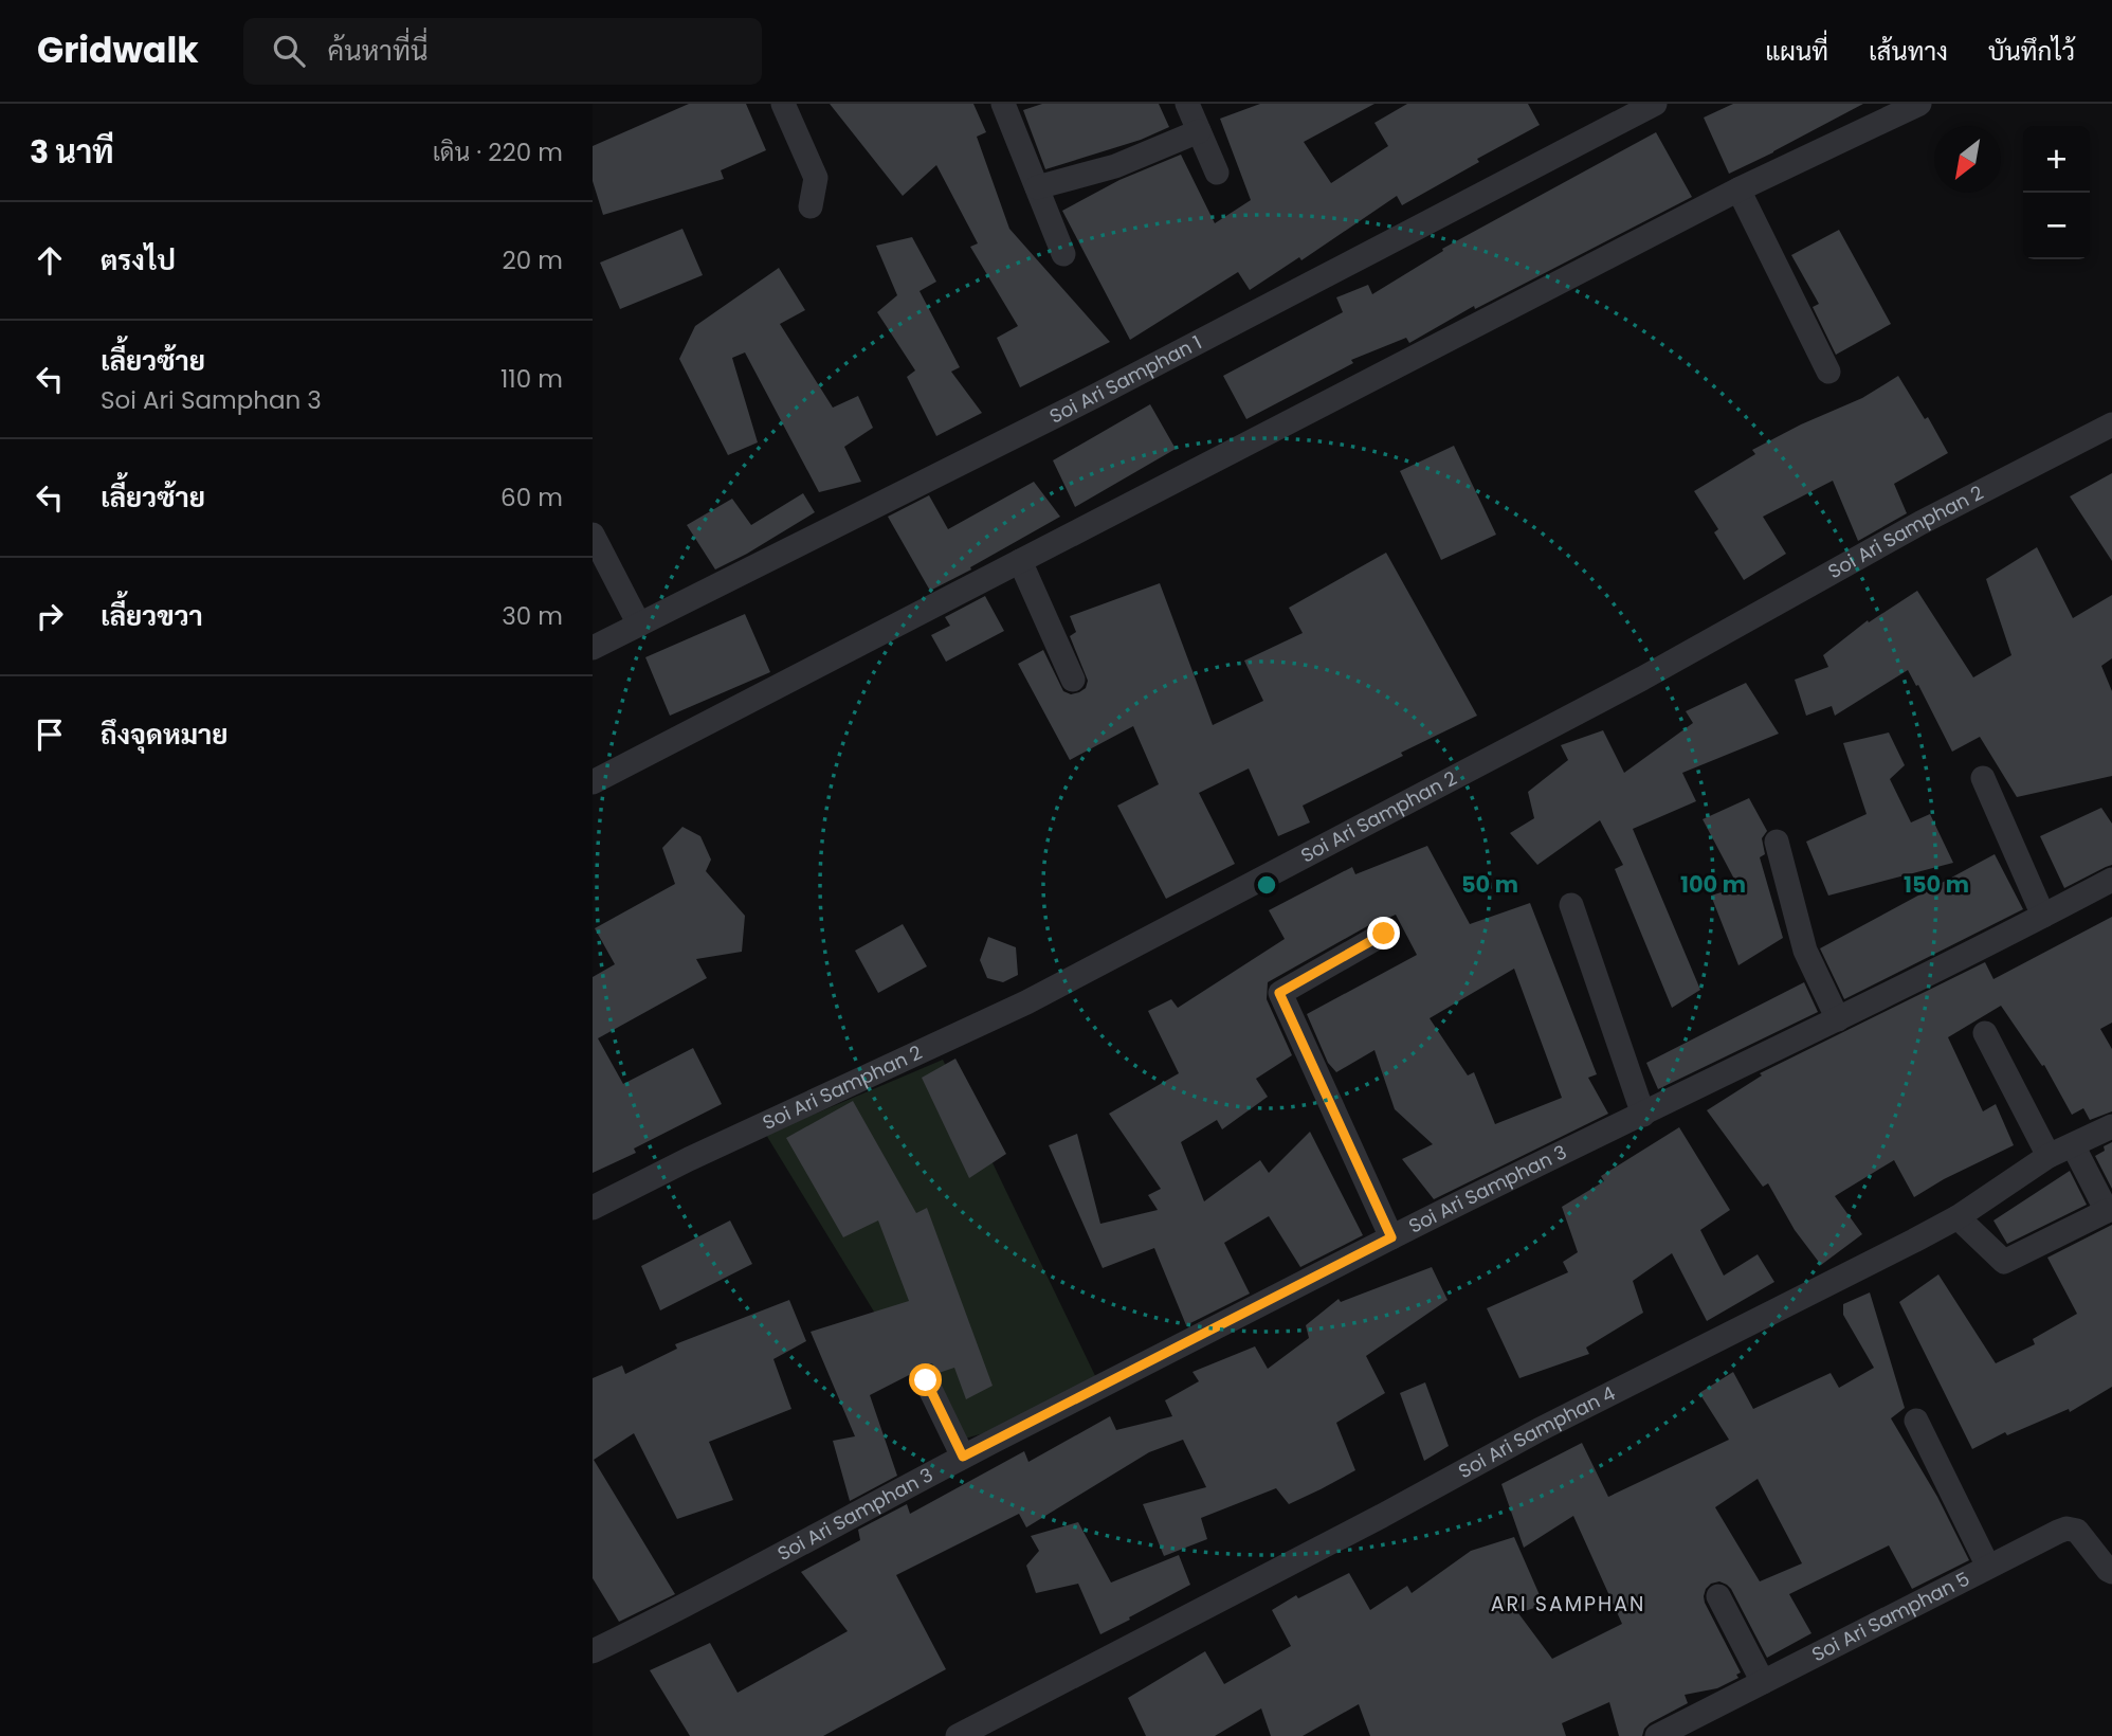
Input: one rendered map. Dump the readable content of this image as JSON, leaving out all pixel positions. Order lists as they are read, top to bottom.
{
  "streets": {
    "street": [
      "Soi Ari Samphan 1",
      "Soi Ari Samphan 2",
      "Soi Ari Samphan 3",
      "Soi Ari Samphan 4",
      "Soi Ari Samphan 5"
    ]
  },
  "districts": ["ARI SAMPHAN"],
  "north": "bottom left",
  "page": {
    "header": "Gridwalk",
    "search": "ค้นหาที่นี่",
    "nav": ["แผนที่", "เส้นทาง", "บันทึกไว้"],
    "heading": ["3 นาที", "เดิน · 220 m"],
    "map_buttons": ["+", "−"],
    "list": [
      ["ตรงไป", "20 m"],
      ["เลี้ยวซ้าย", "Soi Ari Samphan 3", "110 m"],
      ["เลี้ยวซ้าย", "60 m"],
      ["เลี้ยวขวา", "30 m"],
      "ถึงจุดหมาย"
    ]
  },
  "rings": ["50 m", "100 m", "150 m"]
}
